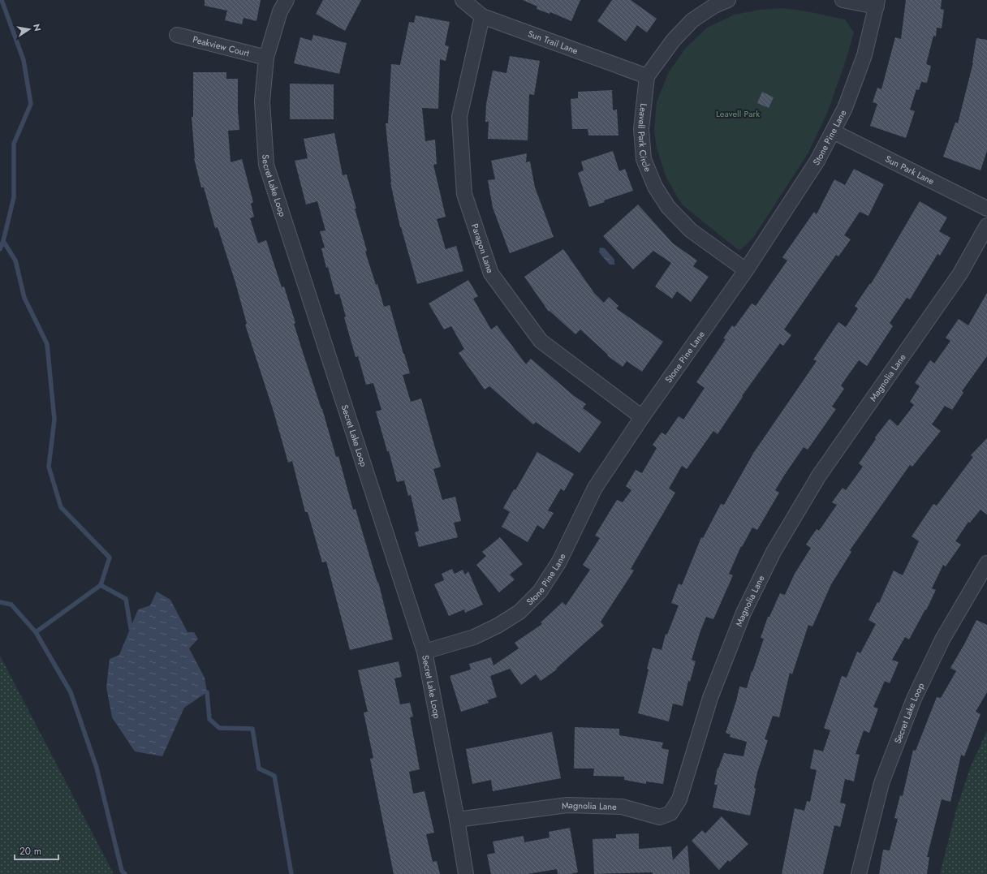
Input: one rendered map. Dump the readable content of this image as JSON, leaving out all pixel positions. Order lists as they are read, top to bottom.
{
  "streets": {
    "street": [
      "Sun Trail Lane",
      "Peakview Court",
      "Leavell Park Circle",
      "Stone Pine Lane",
      "Sun Park Lane",
      "Secret Lake Loop",
      "Paragon Lane",
      "Magnolia Lane"
    ]
  },
  "crossings": [
    ["Sun Trail Lane", "Leavell Park Circle"],
    ["Sun Trail Lane", "Paragon Lane"],
    ["Peakview Court", "Secret Lake Loop"],
    ["Leavell Park Circle", "Stone Pine Lane"],
    ["Stone Pine Lane", "Sun Park Lane"],
    ["Stone Pine Lane", "Secret Lake Loop"],
    ["Stone Pine Lane", "Paragon Lane"],
    ["Secret Lake Loop", "Magnolia Lane"]
  ],
  "parks": ["Leavell Park"],
  "scale_bar": "20 m",
  "north": "right"
}
